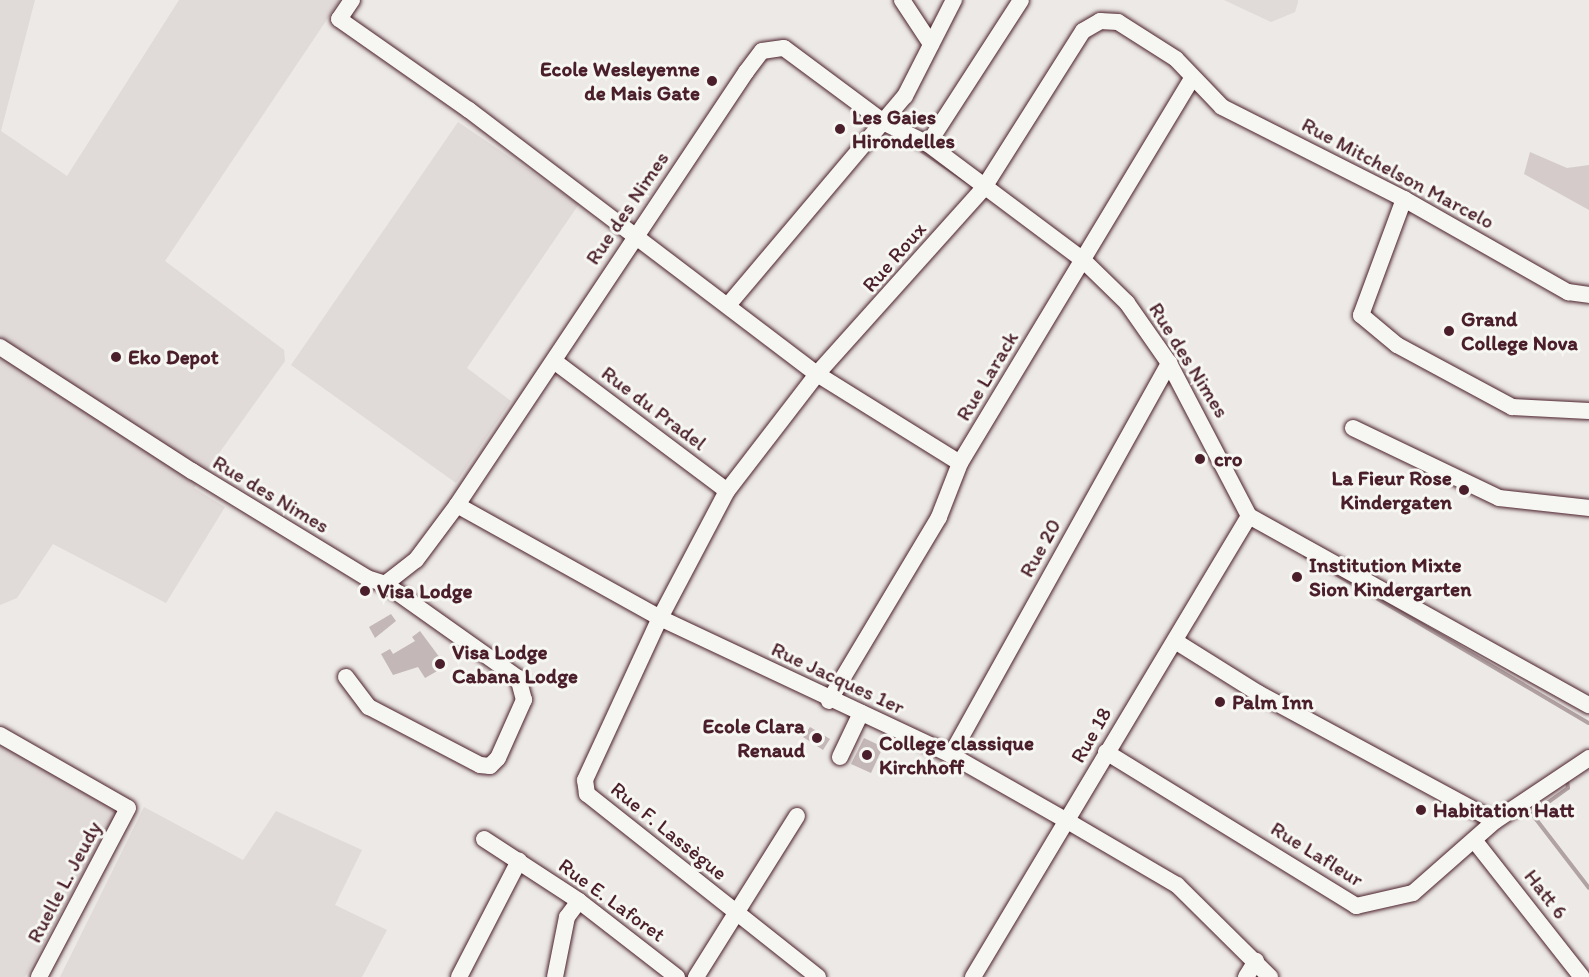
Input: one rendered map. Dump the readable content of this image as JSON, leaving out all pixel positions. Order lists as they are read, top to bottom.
{
  "streets": {
    "street": [
      "Rue Mitchelson Marcelo",
      "Rue des Nimes",
      "Rue Roux",
      "Rue Larack",
      "Rue du Pradel",
      "Rue 20",
      "Rue Jacques 1er",
      "Rue 18",
      "Rue F. Lassègue",
      "Rue Lafleur",
      "Ruelle L. Jeudy",
      "Hatt 6",
      "Rue E. Laforet"
    ]
  },
  "crossings": [
    ["Rue Mitchelson Marcelo", "Rue Roux"],
    ["Rue Mitchelson Marcelo", "Rue Larack"],
    ["Rue des Nimes", "Rue Roux"],
    ["Rue des Nimes", "Rue Larack"],
    ["Rue des Nimes", "Rue du Pradel"],
    ["Rue des Nimes", "Rue 20"],
    ["Rue des Nimes", "Rue Jacques 1er"],
    ["Rue des Nimes", "Rue 18"],
    ["Rue Roux", "Rue Larack"],
    ["Rue Roux", "Rue du Pradel"],
    ["Rue Roux", "Rue Jacques 1er"],
    ["Rue Roux", "Rue F. Lassègue"],
    ["Rue Larack", "Rue Jacques 1er"],
    ["Rue 20", "Rue Jacques 1er"],
    ["Rue Jacques 1er", "Rue 18"],
    ["Rue Jacques 1er", "Rue F. Lassègue"],
    ["Rue 18", "Rue Lafleur"],
    ["Rue Lafleur", "Hatt 6"]
  ],
  "places": [
    "Ecole Wesleyenne de Mais Gate",
    "Les Gaies Hirondelles",
    "Grand College Nova",
    "Eko Depot",
    "cro",
    "La Fieur Rose Kindergaten",
    "Institution Mixte Sion Kindergarten",
    "Visa Lodge",
    "Visa Lodge Cabana Lodge",
    "Palm Inn",
    "Ecole Clara Renaud",
    "College classique Kirchhoff",
    "Habitation Hatt"
  ]
}
